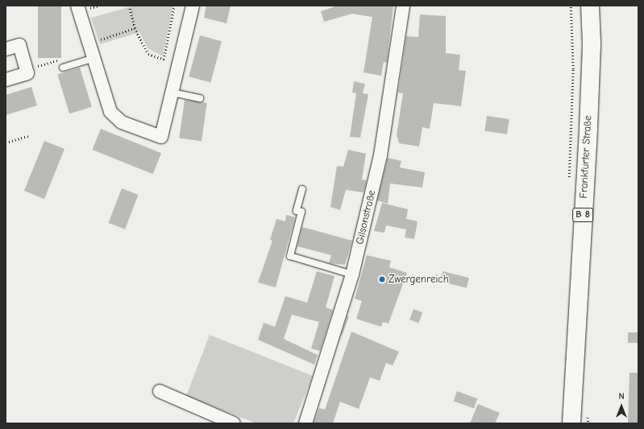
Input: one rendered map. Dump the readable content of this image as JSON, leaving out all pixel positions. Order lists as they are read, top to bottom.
{
  "streets": {
    "main road": ["Frankfurter Straße", "B 8"],
    "street": ["Gilsonstraße"]
  },
  "places": ["Zwergenreich"],
  "north": "top"
}
